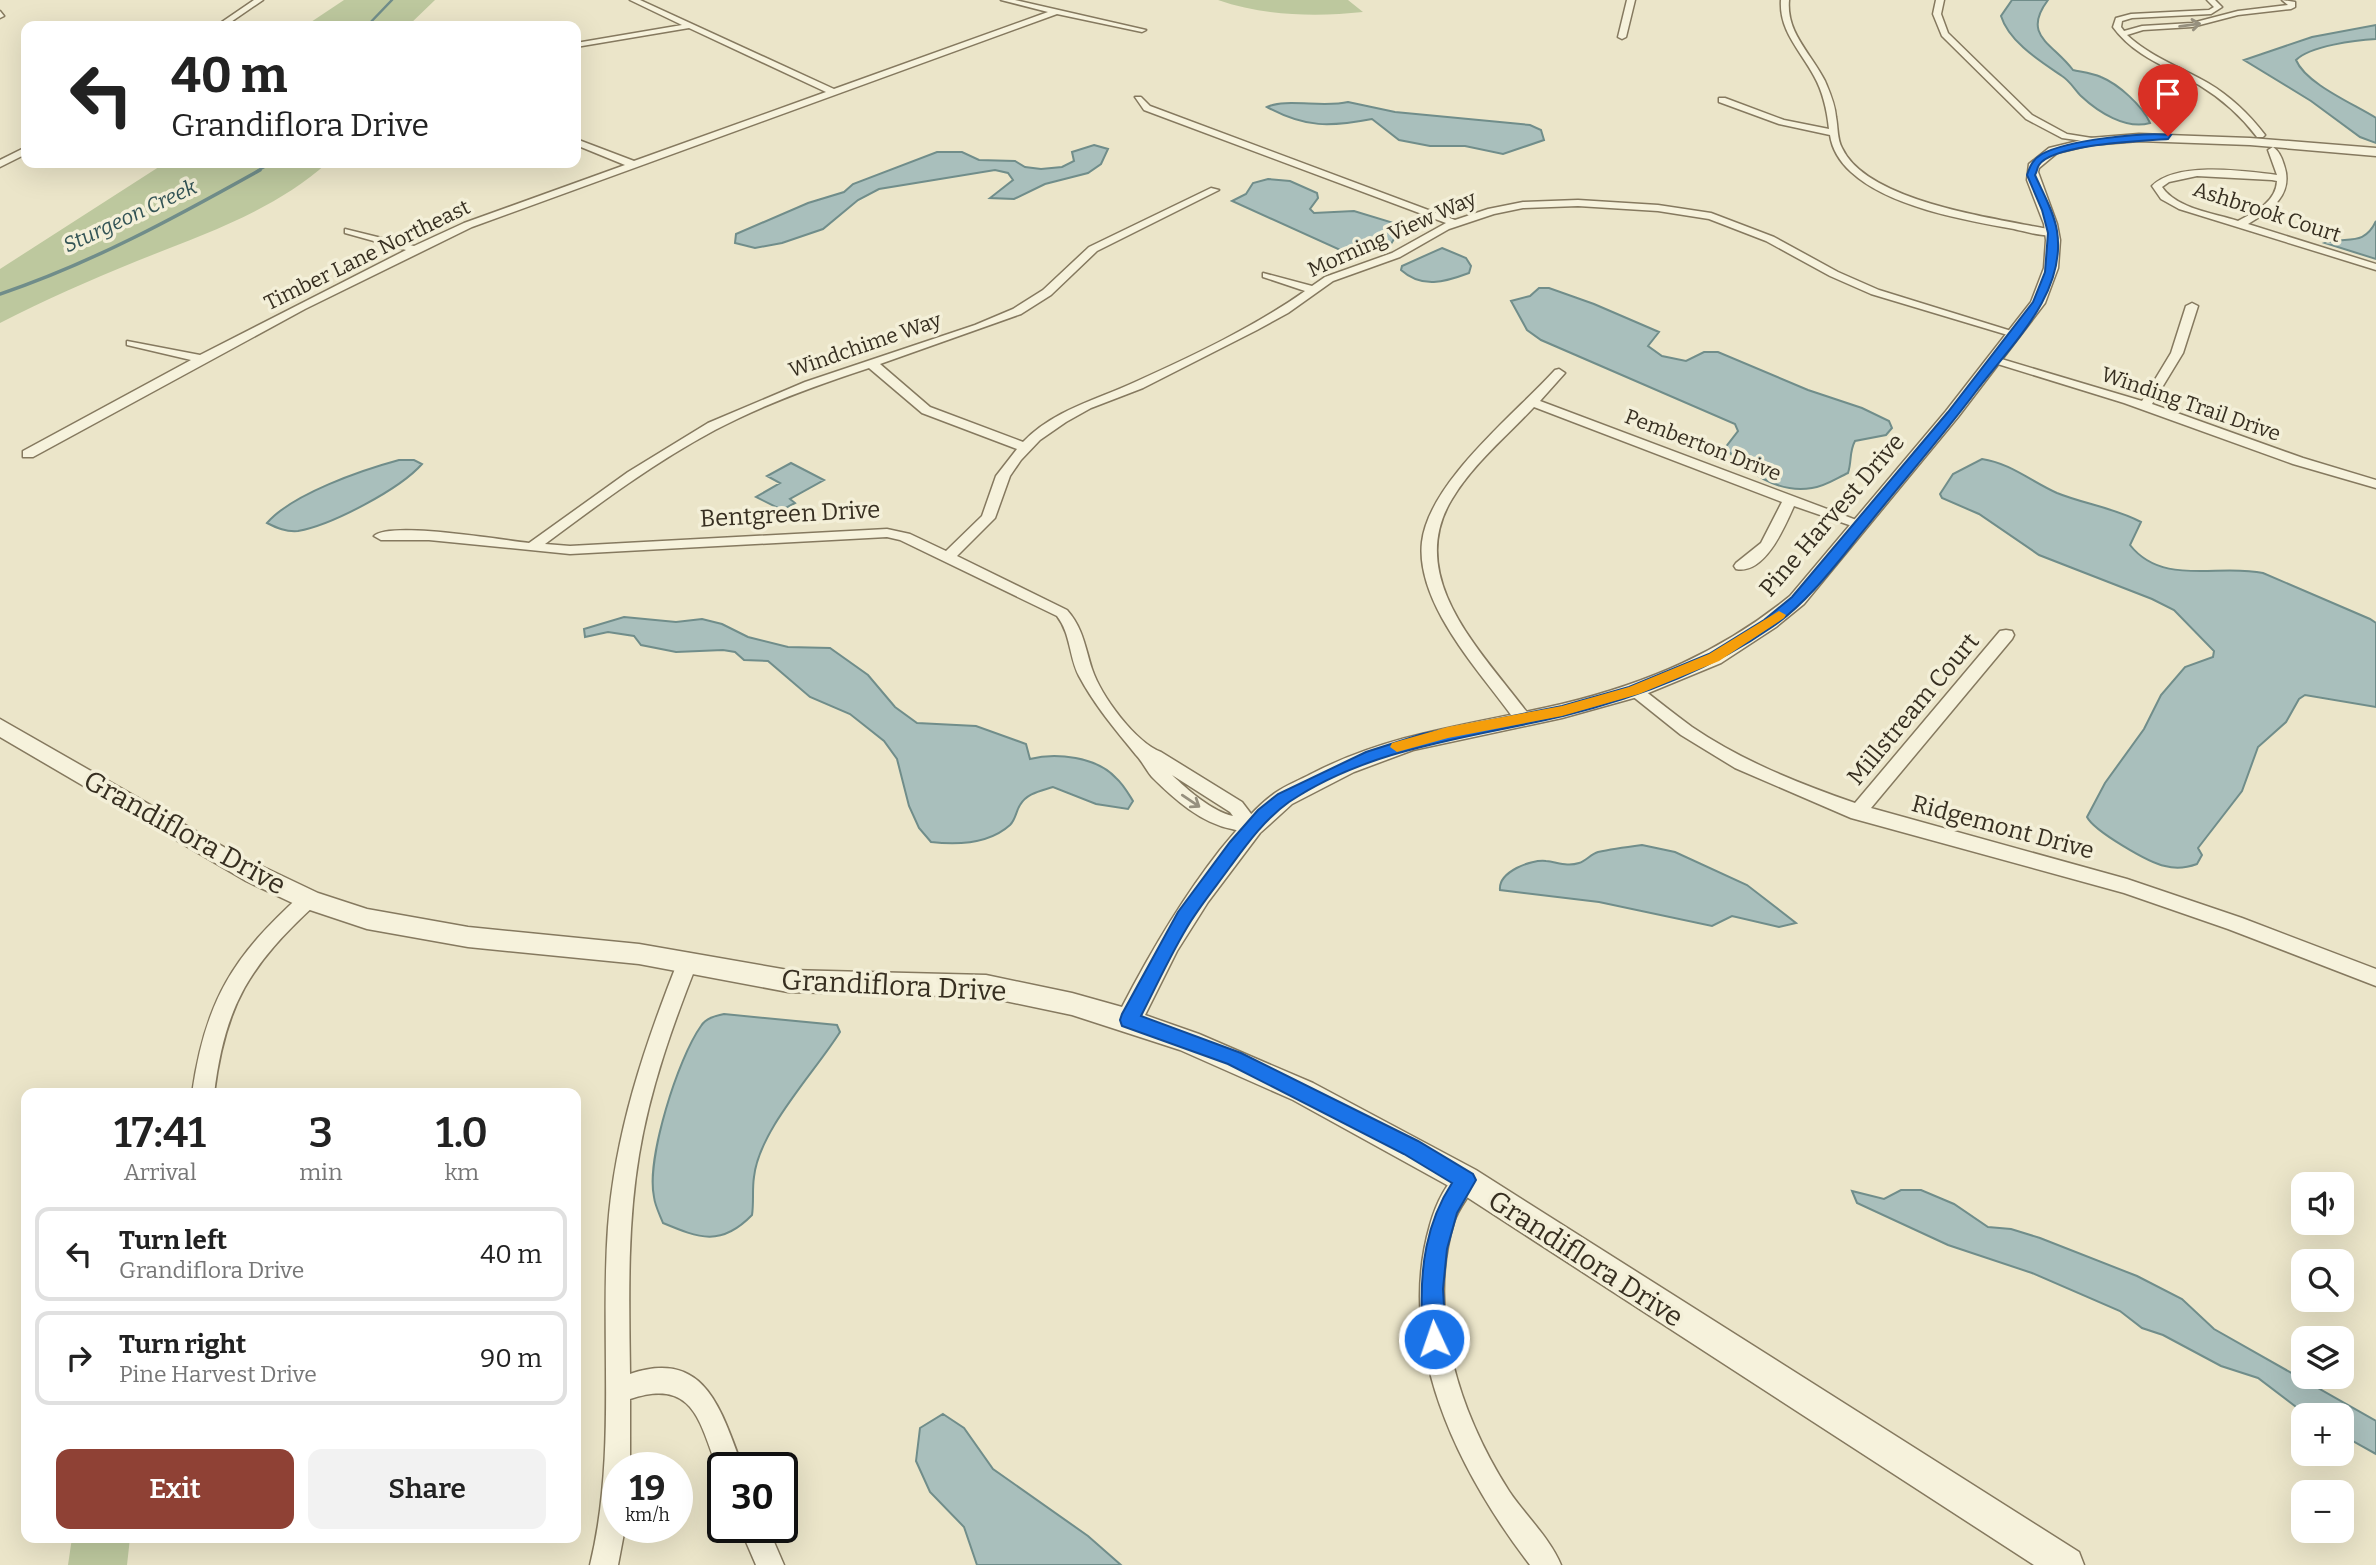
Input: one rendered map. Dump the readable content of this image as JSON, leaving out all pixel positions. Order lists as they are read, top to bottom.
{
  "streets": {
    "street": [
      "Ashbrook Court",
      "Morning View Way",
      "Timber Lane Northeast",
      "Windchime Way",
      "Winding Trail Drive",
      "Pemberton Drive",
      "Bentgreen Drive",
      "Pine Harvest Drive",
      "Millstream Court",
      "Ridgemont Drive",
      "Grandiflora Drive"
    ]
  },
  "crossings": [
    ["Morning View Way", "Bentgreen Drive"],
    ["Morning View Way", "Pine Harvest Drive"],
    ["Windchime Way", "Bentgreen Drive"],
    ["Winding Trail Drive", "Pine Harvest Drive"],
    ["Pemberton Drive", "Pine Harvest Drive"],
    ["Bentgreen Drive", "Pine Harvest Drive"],
    ["Pine Harvest Drive", "Ridgemont Drive"],
    ["Pine Harvest Drive", "Grandiflora Drive"],
    ["Millstream Court", "Ridgemont Drive"]
  ],
  "water": ["Sturgeon Creek"],
  "page": {
    "turn": ["40 m", "Grandiflora Drive"],
    "eta": [
      "17:41",
      "Arrival",
      "3",
      "min",
      "1.0",
      "km"
    ],
    "map_buttons": ["+", "−"],
    "list": [
      {
        "name": "Turn left",
        "note": "Grandiflora Drive",
        "value": "40 m"
      },
      {
        "name": "Turn right",
        "note": "Pine Harvest Drive",
        "value": "90 m"
      }
    ],
    "buttons": ["Exit", "Share"],
    "speed": "19 km/h",
    "limit": "30"
  }
}
